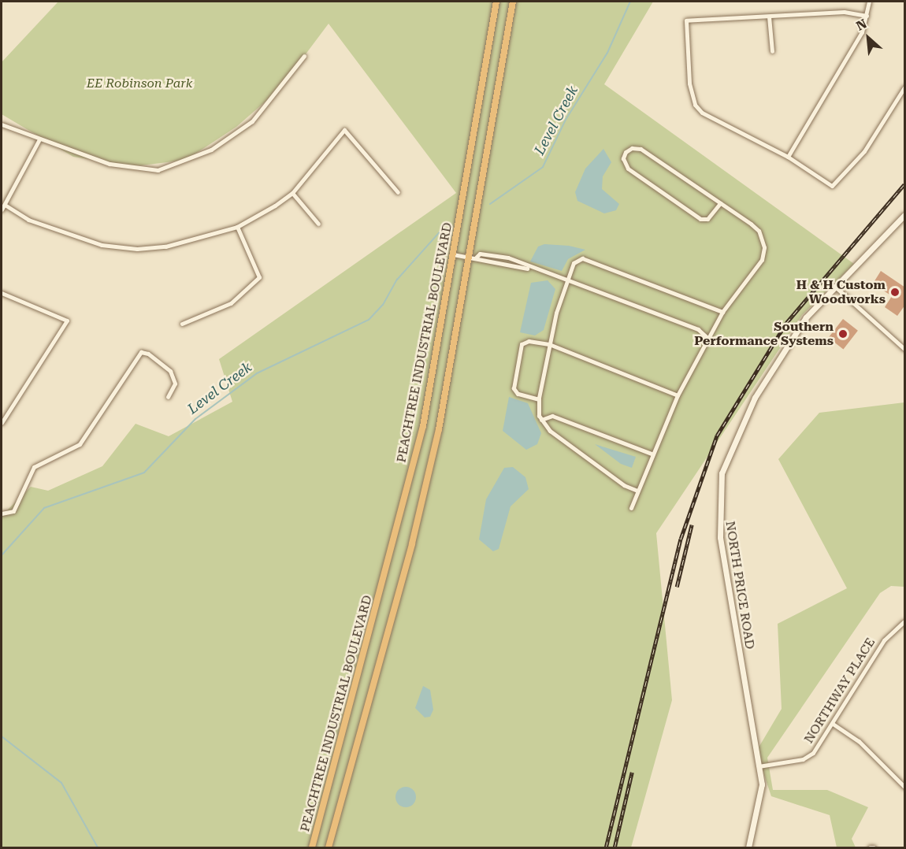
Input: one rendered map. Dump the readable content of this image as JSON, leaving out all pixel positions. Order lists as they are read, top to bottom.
{
  "streets": {
    "highway": ["PEACHTREE INDUSTRIAL BOULEVARD"],
    "street": ["NORTH PRICE ROAD", "NORTHWAY PLACE"]
  },
  "crossings": [
    ["NORTH PRICE ROAD", "NORTHWAY PLACE"]
  ],
  "water": ["Level Creek"],
  "parks": ["EE Robinson Park"],
  "places": ["H & H Custom Woodworks", "Southern Performance Systems"],
  "north": "top left"
}
